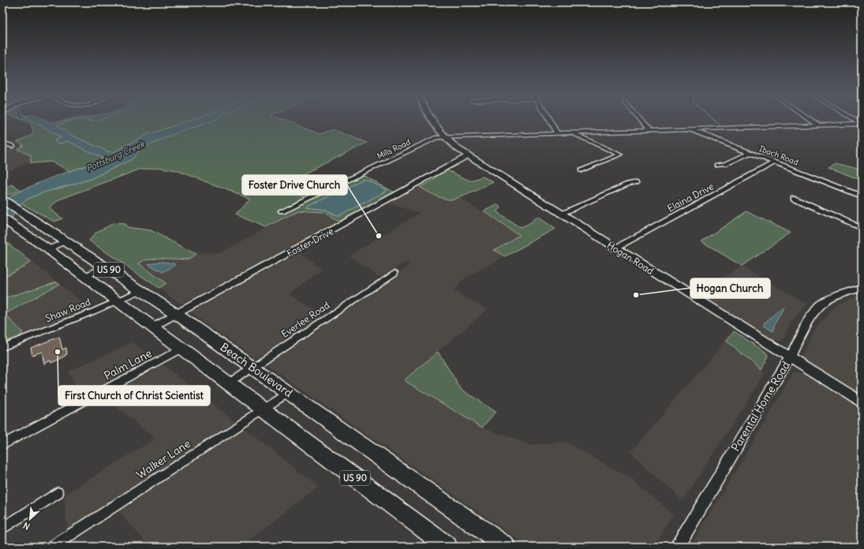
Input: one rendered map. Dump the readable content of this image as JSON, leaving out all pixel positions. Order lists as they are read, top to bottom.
{
  "streets": {
    "highway": ["US 90", "Beach Boulevard"],
    "main road": ["Hogan Road"],
    "street": [
      "Mills Road",
      "Ibach Road",
      "Elaina Drive",
      "Foster Drive",
      "Shaw Road",
      "Everlee Road",
      "Palm Lane",
      "Parental Home Road",
      "Walker Lane"
    ]
  },
  "crossings": [
    ["Mills Road", "Ibach Road"],
    ["Mills Road", "Hogan Road"],
    ["Ibach Road", "Elaina Drive"],
    ["Elaina Drive", "Hogan Road"],
    ["Foster Drive", "Hogan Road"],
    ["Foster Drive", "US 90"],
    ["Foster Drive", "Beach Boulevard"],
    ["Hogan Road", "Parental Home Road"],
    ["US 90", "Shaw Road"],
    ["US 90", "Everlee Road"],
    ["US 90", "Palm Lane"],
    ["US 90", "Walker Lane"],
    ["Shaw Road", "Beach Boulevard"],
    ["Everlee Road", "Beach Boulevard"],
    ["Beach Boulevard", "Walker Lane"]
  ],
  "water": ["Pottsburg Creek"],
  "places": ["Foster Drive Church", "Hogan Church", "First Church of Christ Scientist"],
  "north": "bottom left"
}
